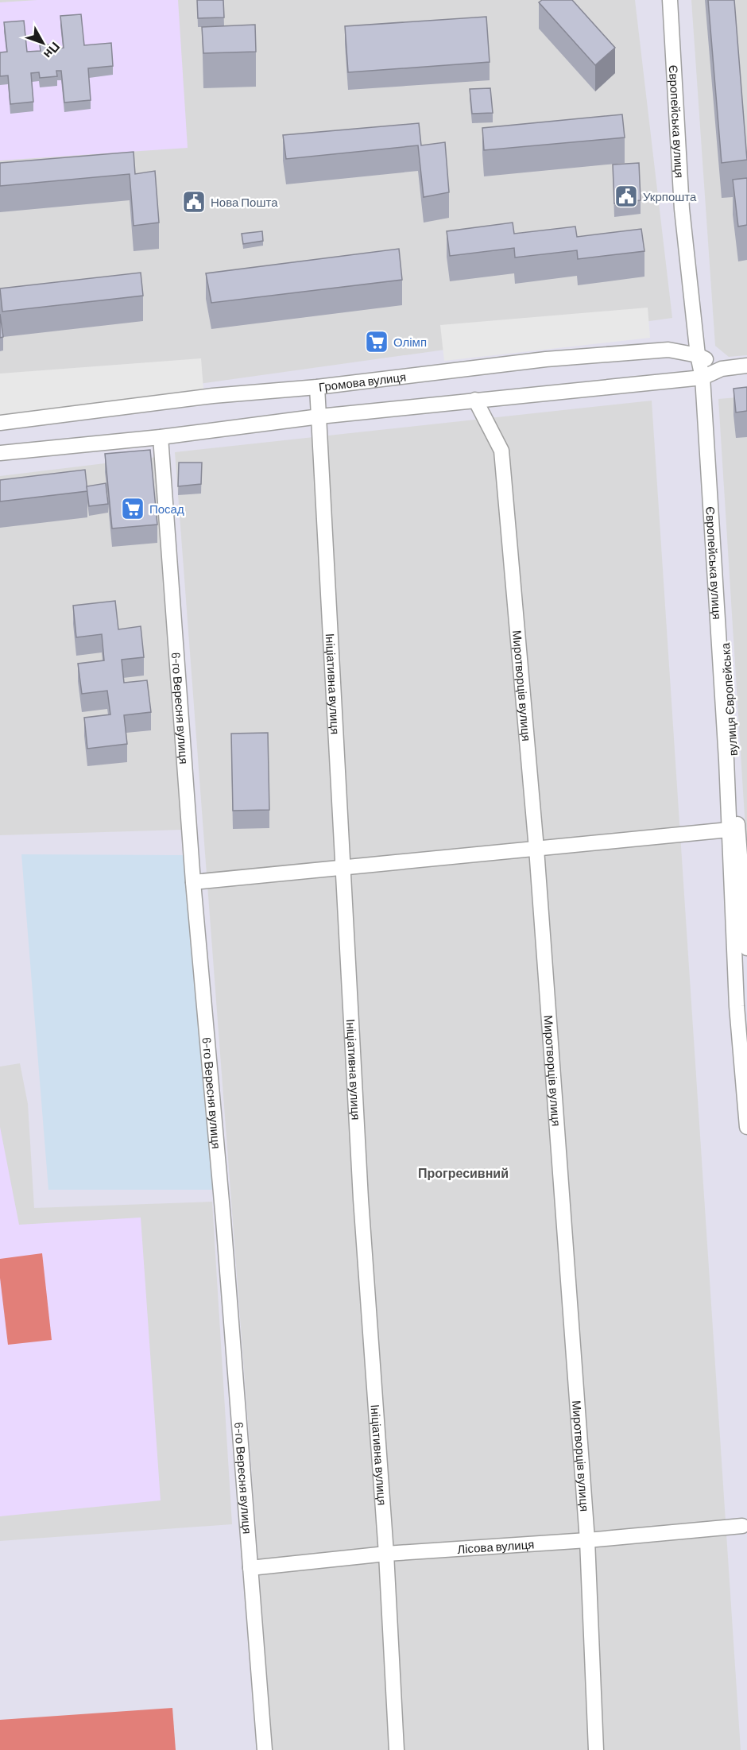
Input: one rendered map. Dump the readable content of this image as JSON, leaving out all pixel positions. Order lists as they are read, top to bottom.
{
  "streets": {
    "street": [
      "Європейська вулиця",
      "Громова вулиця",
      "Ініціативна вулиця",
      "Миротворців вулиця",
      "вулиця Європейська",
      "6-го Вересня вулиця",
      "Лісова вулиця"
    ]
  },
  "crossings": [
    ["Європейська вулиця", "Громова вулиця"],
    ["Громова вулиця", "Ініціативна вулиця"],
    ["Ініціативна вулиця", "Лісова вулиця"],
    ["Миротворців вулиця", "Лісова вулиця"],
    ["6-го Вересня вулиця", "Лісова вулиця"]
  ],
  "districts": ["Прогресивний"],
  "places": {
    "public building": ["Укрпошта", "Нова Пошта"],
    "supermarket": ["Олімп", "Посад"]
  },
  "north": "bottom right"
}
